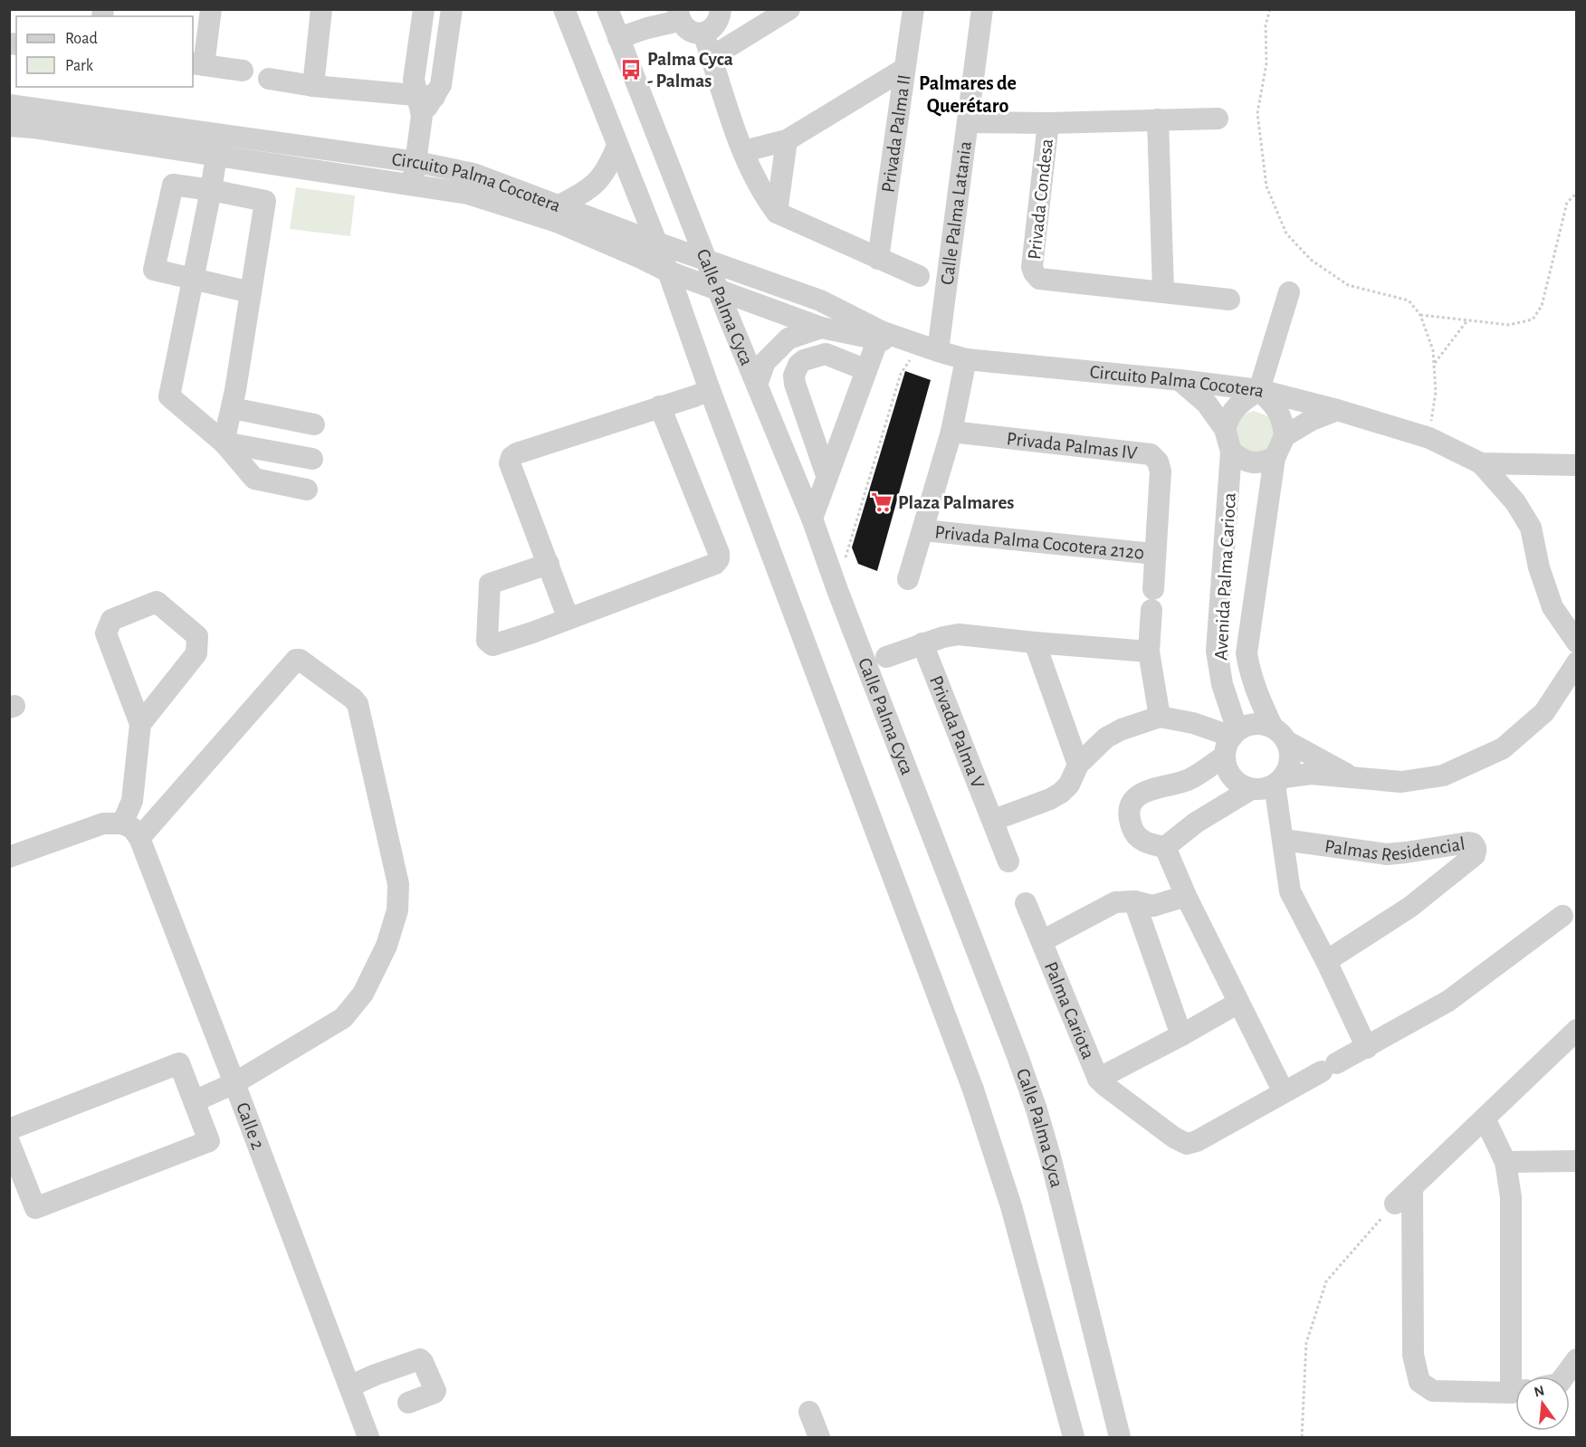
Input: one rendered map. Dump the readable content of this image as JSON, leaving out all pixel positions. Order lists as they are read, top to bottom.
{
  "streets": {
    "street": [
      "Privada Palma II",
      "Circuito Palma Cocotera",
      "Privada Condesa",
      "Calle Palma Latania",
      "Calle Palma Cyca",
      "Privada Palmas IV",
      "Privada Palma Cocotera 2120",
      "Avenida Palma Carioca",
      "Privada Palma V",
      "Palmas Residencial",
      "Palma Cariota",
      "Calle 2"
    ]
  },
  "crossings": [
    ["Circuito Palma Cocotera", "Calle Palma Latania"],
    ["Circuito Palma Cocotera", "Calle Palma Cyca"],
    ["Circuito Palma Cocotera", "Avenida Palma Carioca"],
    ["Privada Condesa", "Calle Palma Latania"],
    ["Privada Palmas IV", "Privada Palma Cocotera 2120"]
  ],
  "districts": ["Palmares de Querétaro"],
  "places": {
    "bus stop": ["Palma Cyca - Palmas"],
    "supermarket": ["Plaza Palmares"]
  },
  "legend": ["Road", "Park"],
  "north": "top"
}
